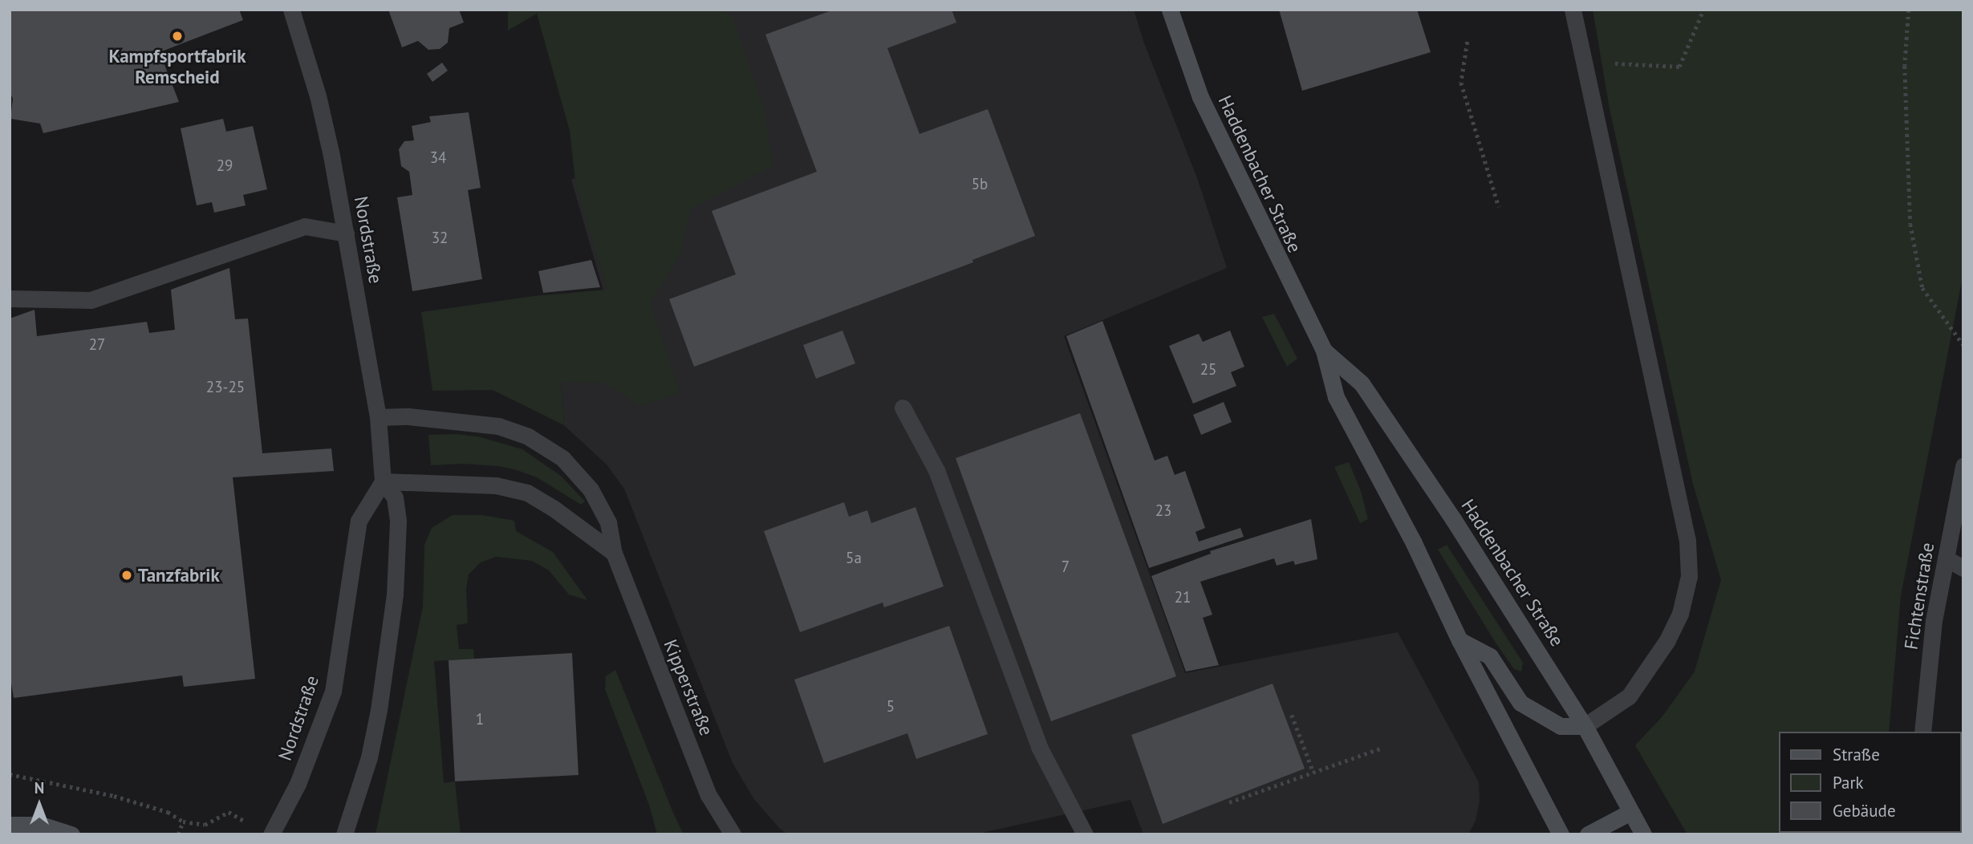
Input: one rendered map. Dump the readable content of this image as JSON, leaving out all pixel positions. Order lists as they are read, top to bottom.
{
  "streets": {
    "main road": ["Haddenbacher Straße"],
    "street": ["Nordstraße", "Fichtenstraße", "Kipperstraße"]
  },
  "crossings": [
    ["Nordstraße", "Kipperstraße"]
  ],
  "places": ["Kampfsportfabrik Remscheid", "Tanzfabrik"],
  "house_numbers": [
    "34",
    "29",
    "5b",
    "32",
    "27",
    "25",
    "23-25",
    "23",
    "5a",
    "7",
    "21",
    "5",
    "1"
  ],
  "legend": ["Straße", "Park", "Gebäude"],
  "north": "top"
}
